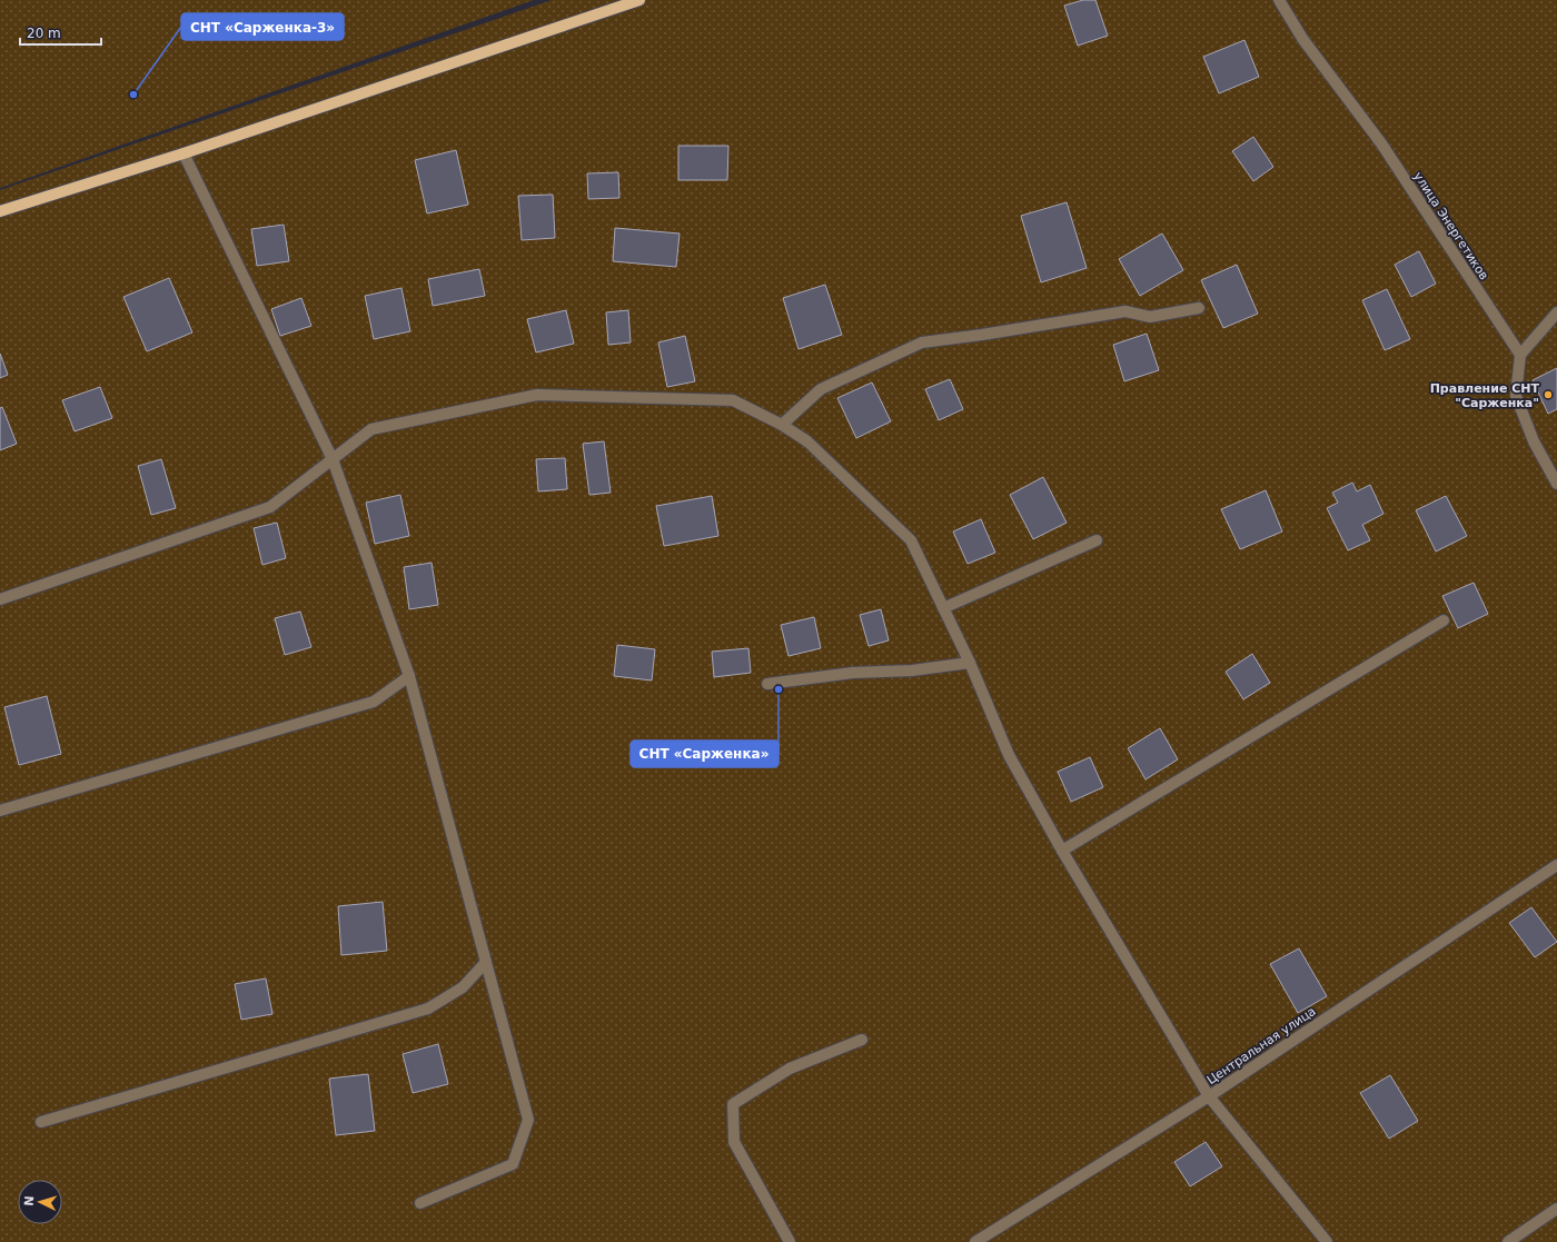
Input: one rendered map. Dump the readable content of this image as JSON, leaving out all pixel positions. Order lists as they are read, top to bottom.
{
  "streets": {
    "street": ["улица Энергетиков", "Центральная улица"]
  },
  "places": ["СНТ «Сарженка-3»", "Правление СНТ \"Сарженка\"", "СНТ «Сарженка»"],
  "scale_bar": "20 m",
  "north": "left"
}
